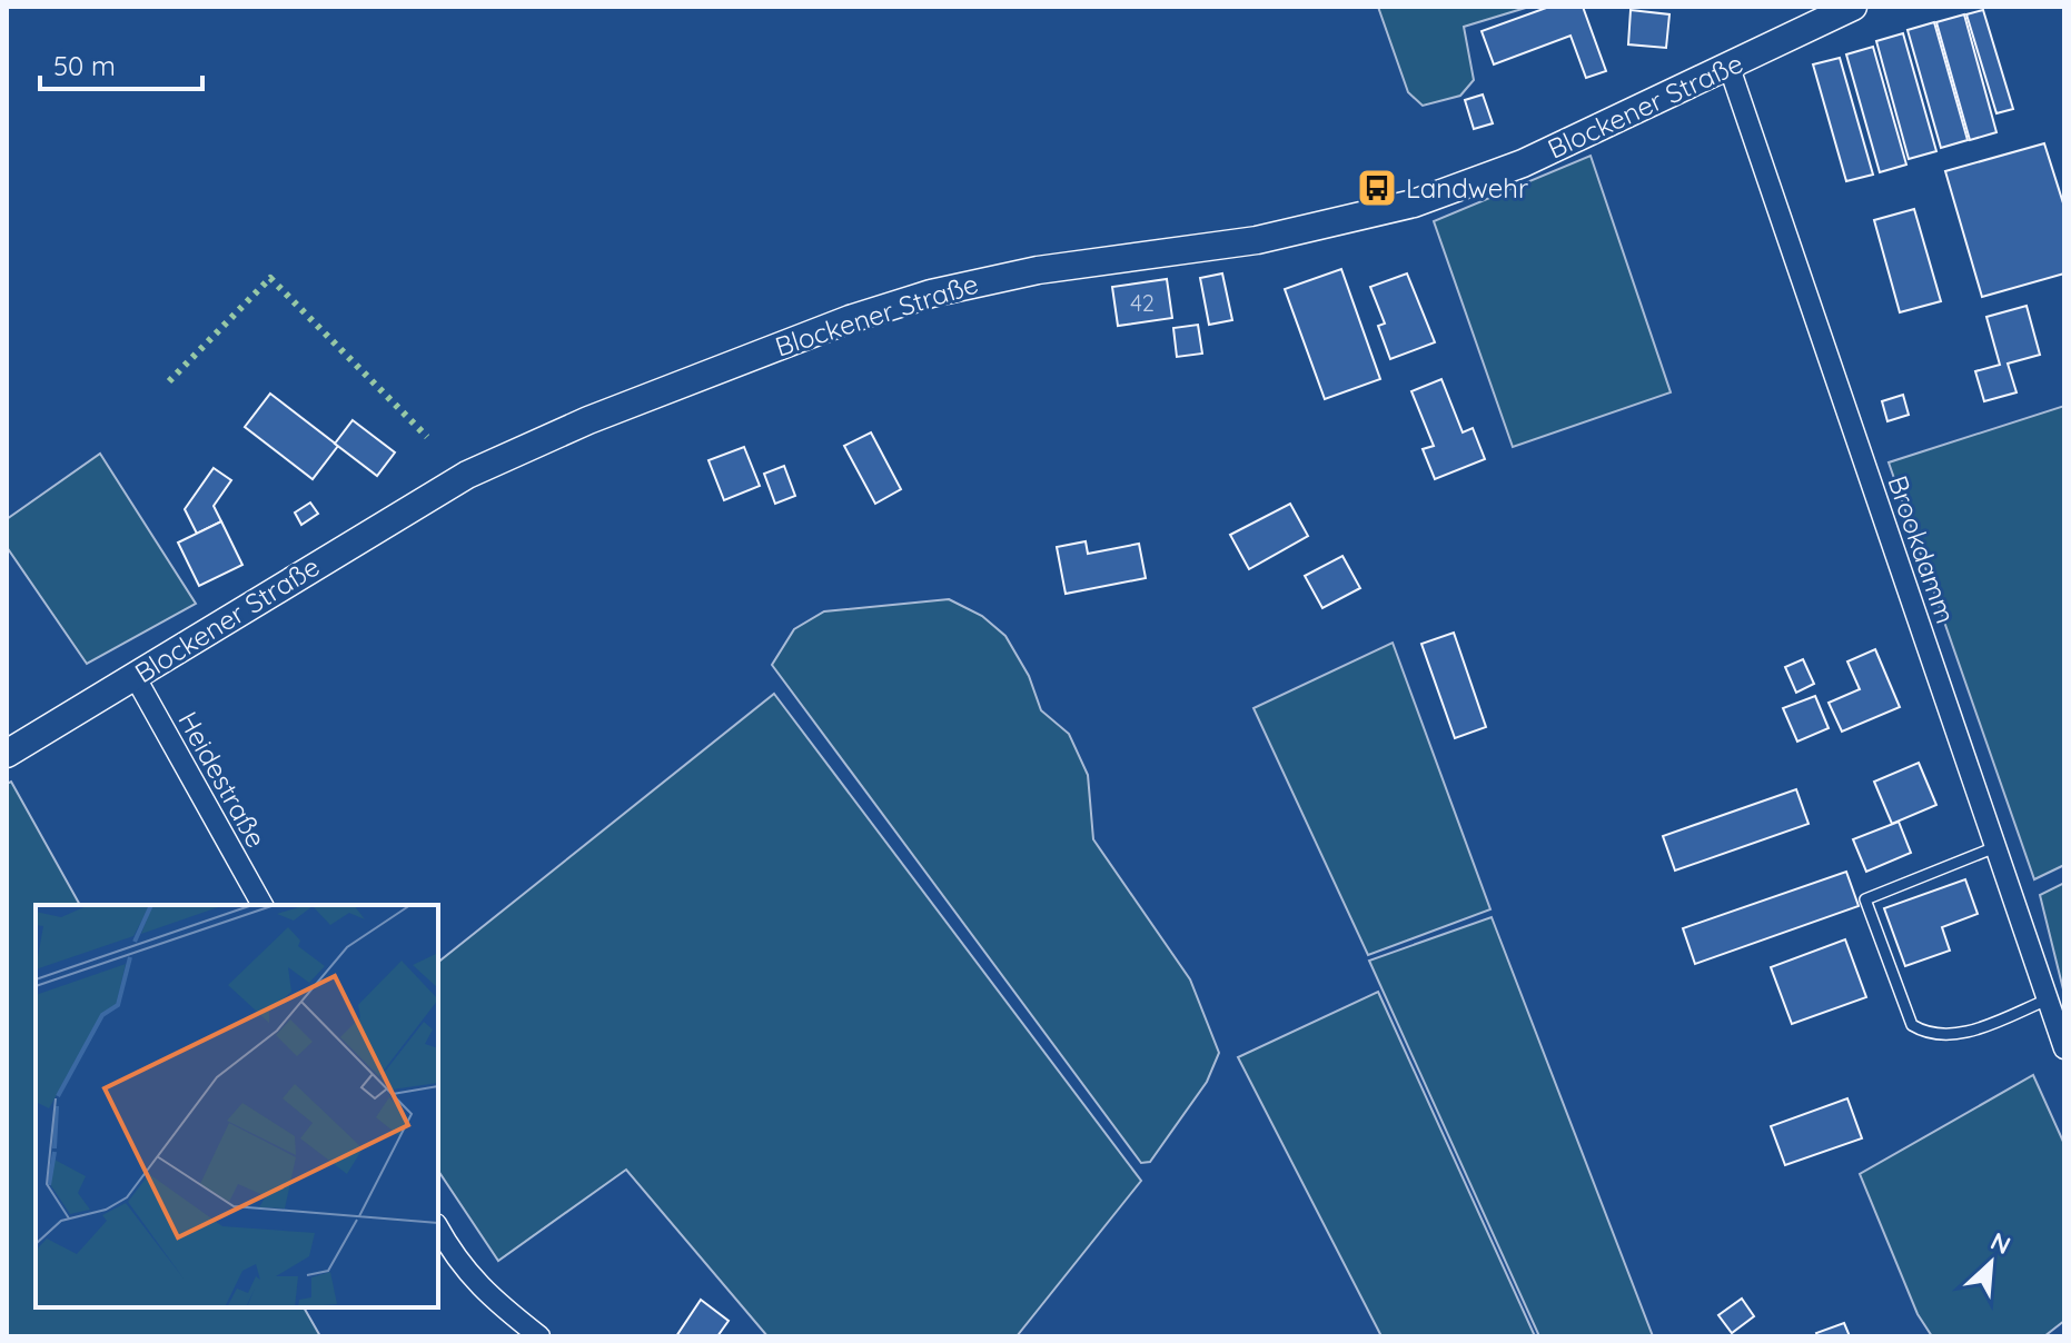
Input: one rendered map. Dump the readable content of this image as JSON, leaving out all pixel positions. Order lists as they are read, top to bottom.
{
  "streets": {
    "street": ["Blockener Straße", "Brookdamm", "Heidestraße"]
  },
  "crossings": [
    ["Blockener Straße", "Brookdamm"],
    ["Blockener Straße", "Heidestraße"]
  ],
  "places": {
    "bus stop": ["Landwehr"]
  },
  "house_numbers": ["42"],
  "scale_bar": "50 m",
  "north": "top right"
}
